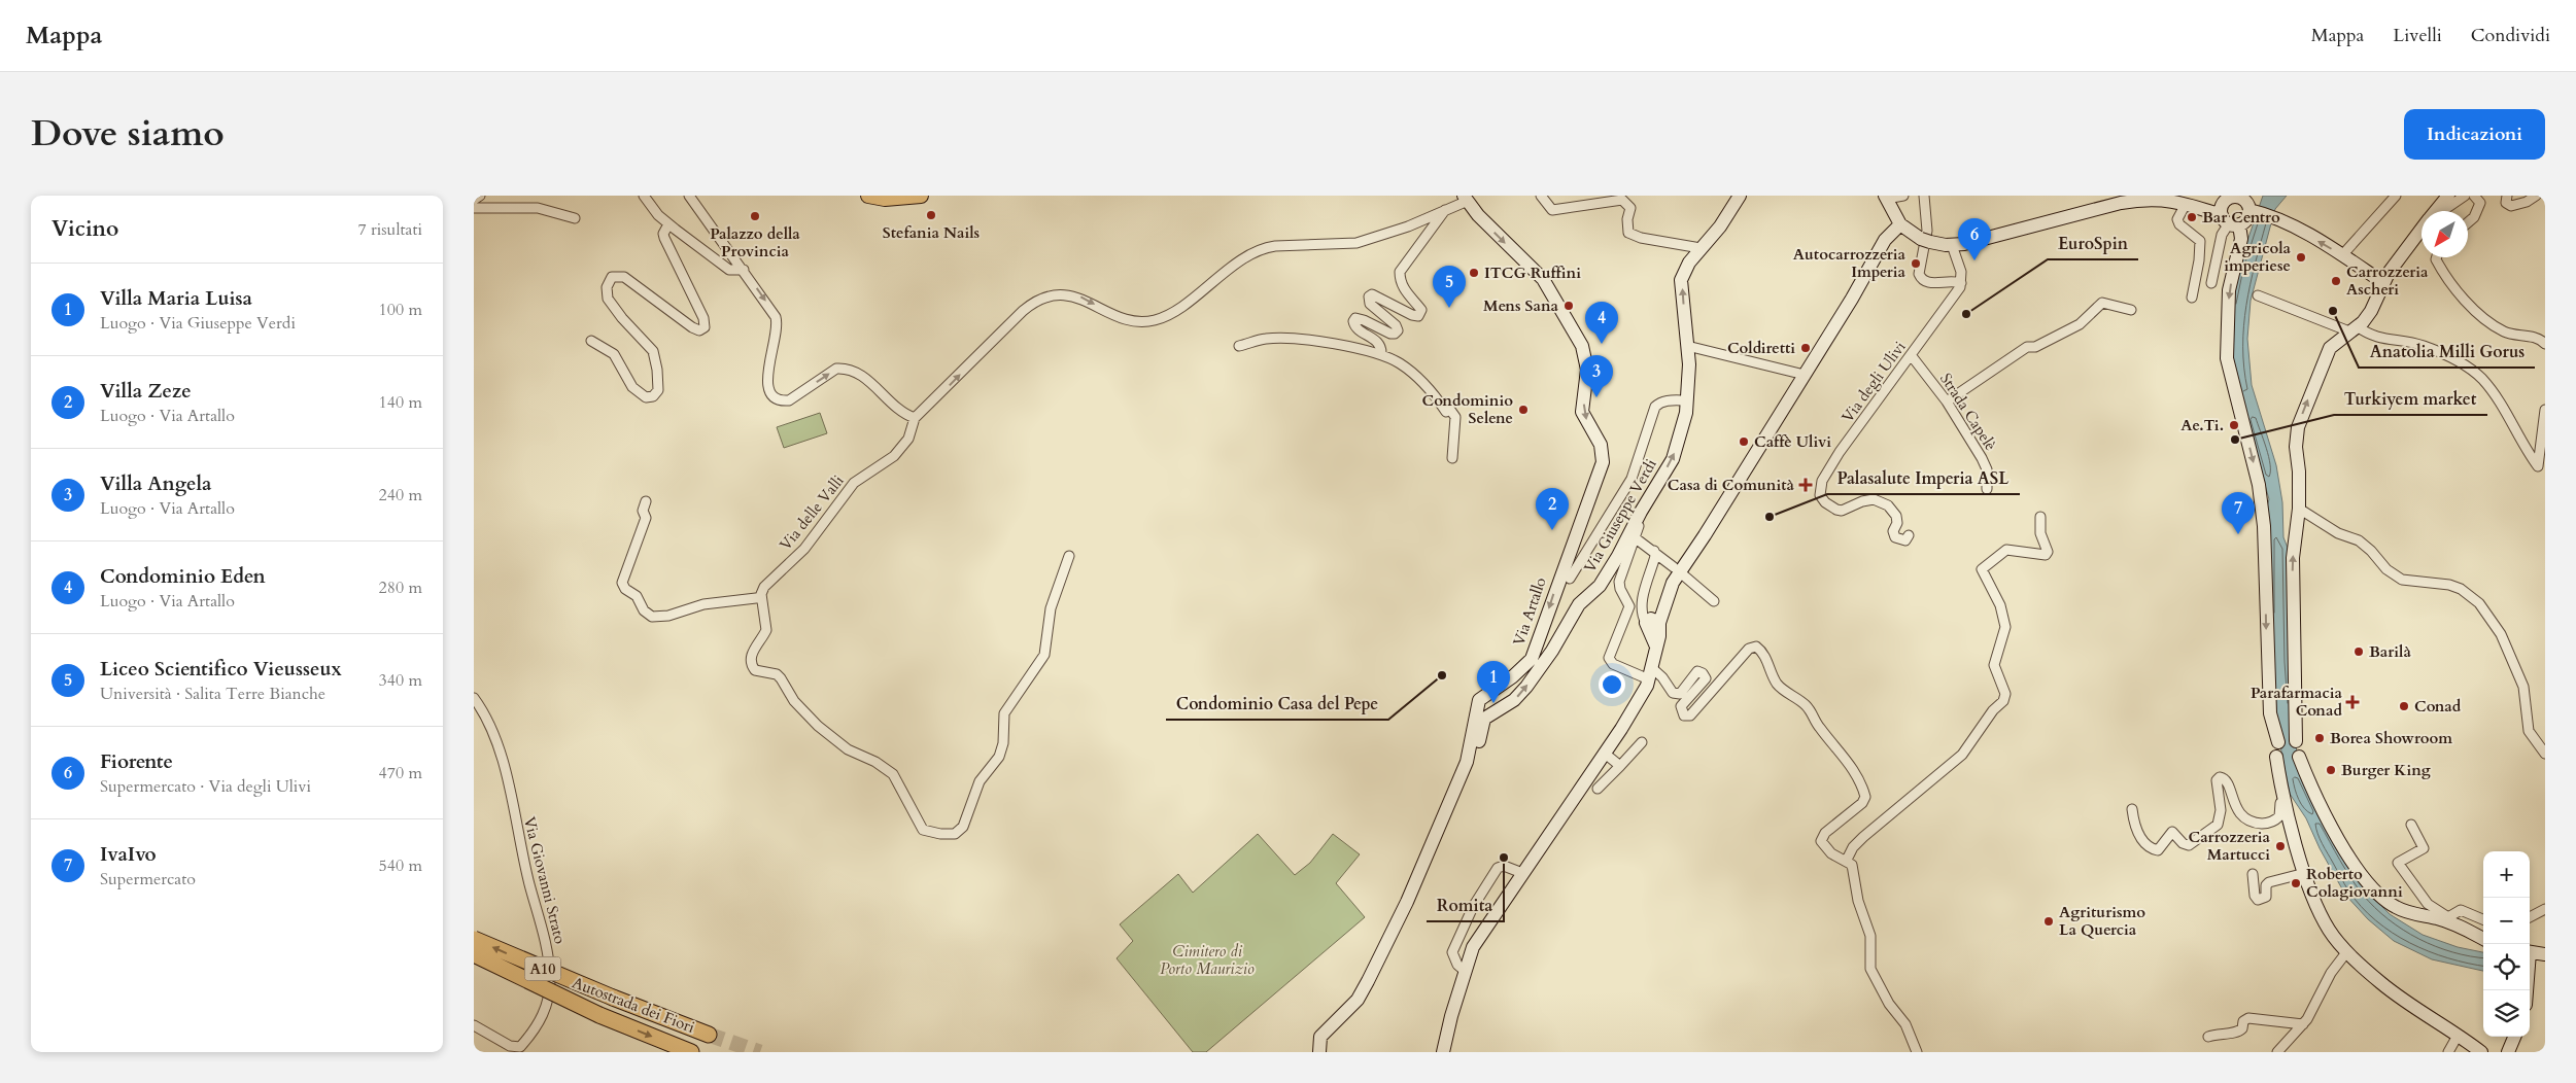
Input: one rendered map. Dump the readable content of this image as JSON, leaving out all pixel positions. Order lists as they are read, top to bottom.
{
  "streets": {
    "highway": ["A10", "Autostrada dei Fiori"],
    "street": [
      "Via degli Ulivi",
      "Strada Capelè",
      "Via delle Valli",
      "Via Giuseppe Verdi",
      "Via Artallo",
      "Via Giovanni Strato"
    ]
  },
  "crossings": [
    ["Via degli Ulivi", "Strada Capelè"],
    ["Via Giuseppe Verdi", "Via Artallo"]
  ],
  "parks": ["Cimitero di Porto Maurizio"],
  "places": {
    "other": [
      "Stefania Nails",
      "Palazzo della Provincia",
      "Bar Centro",
      "Agricola imperiese",
      "Autocarrozzeria Imperia",
      "ITCG Ruffini",
      "Carrozzeria Ascheri",
      "Mens Sana",
      "Anatolia Milli Gorus",
      "EuroSpin",
      "Coldiretti",
      "Condominio Selene",
      "Ae.Ti.",
      "Turkiyem market",
      "Caffè Ulivi",
      "Palasalute Imperia ASL",
      "Barilà",
      "Condominio Casa del Pepe",
      "Conad",
      "Borea Showroom",
      "Burger King",
      "Carrozzeria Martucci",
      "Romita",
      "Roberto Colagiovanni",
      "Agriturismo La Quercia"
    ],
    "health": ["Casa di Comunità", "Parafarmacia Conad"]
  },
  "north": "bottom left",
  "page": {
    "header": "Mappa",
    "nav": ["Mappa", "Livelli", "Condividi"],
    "title": "Dove siamo",
    "buttons": "Indicazioni",
    "heading": ["Vicino", "7 risultati"],
    "pins": [
      "6",
      "5",
      "4",
      "3",
      "2",
      "7",
      "1"
    ],
    "list": [
      {
        "mark": "1",
        "name": "Villa Maria Luisa",
        "note": "Luogo · Via Giuseppe Verdi",
        "value": "100 m"
      },
      {
        "mark": "2",
        "name": "Villa Zeze",
        "note": "Luogo · Via Artallo",
        "value": "140 m"
      },
      {
        "mark": "3",
        "name": "Villa Angela",
        "note": "Luogo · Via Artallo",
        "value": "240 m"
      },
      {
        "mark": "4",
        "name": "Condominio Eden",
        "note": "Luogo · Via Artallo",
        "value": "280 m"
      },
      {
        "mark": "5",
        "name": "Liceo Scientifico Vieusseux",
        "note": "Università · Salita Terre Bianche",
        "value": "340 m"
      },
      {
        "mark": "6",
        "name": "Fiorente",
        "note": "Supermercato · Via degli Ulivi",
        "value": "470 m"
      },
      {
        "mark": "7",
        "name": "IvaIvo",
        "note": "Supermercato",
        "value": "540 m"
      }
    ],
    "map_buttons": ["+", "−"]
  }
}
